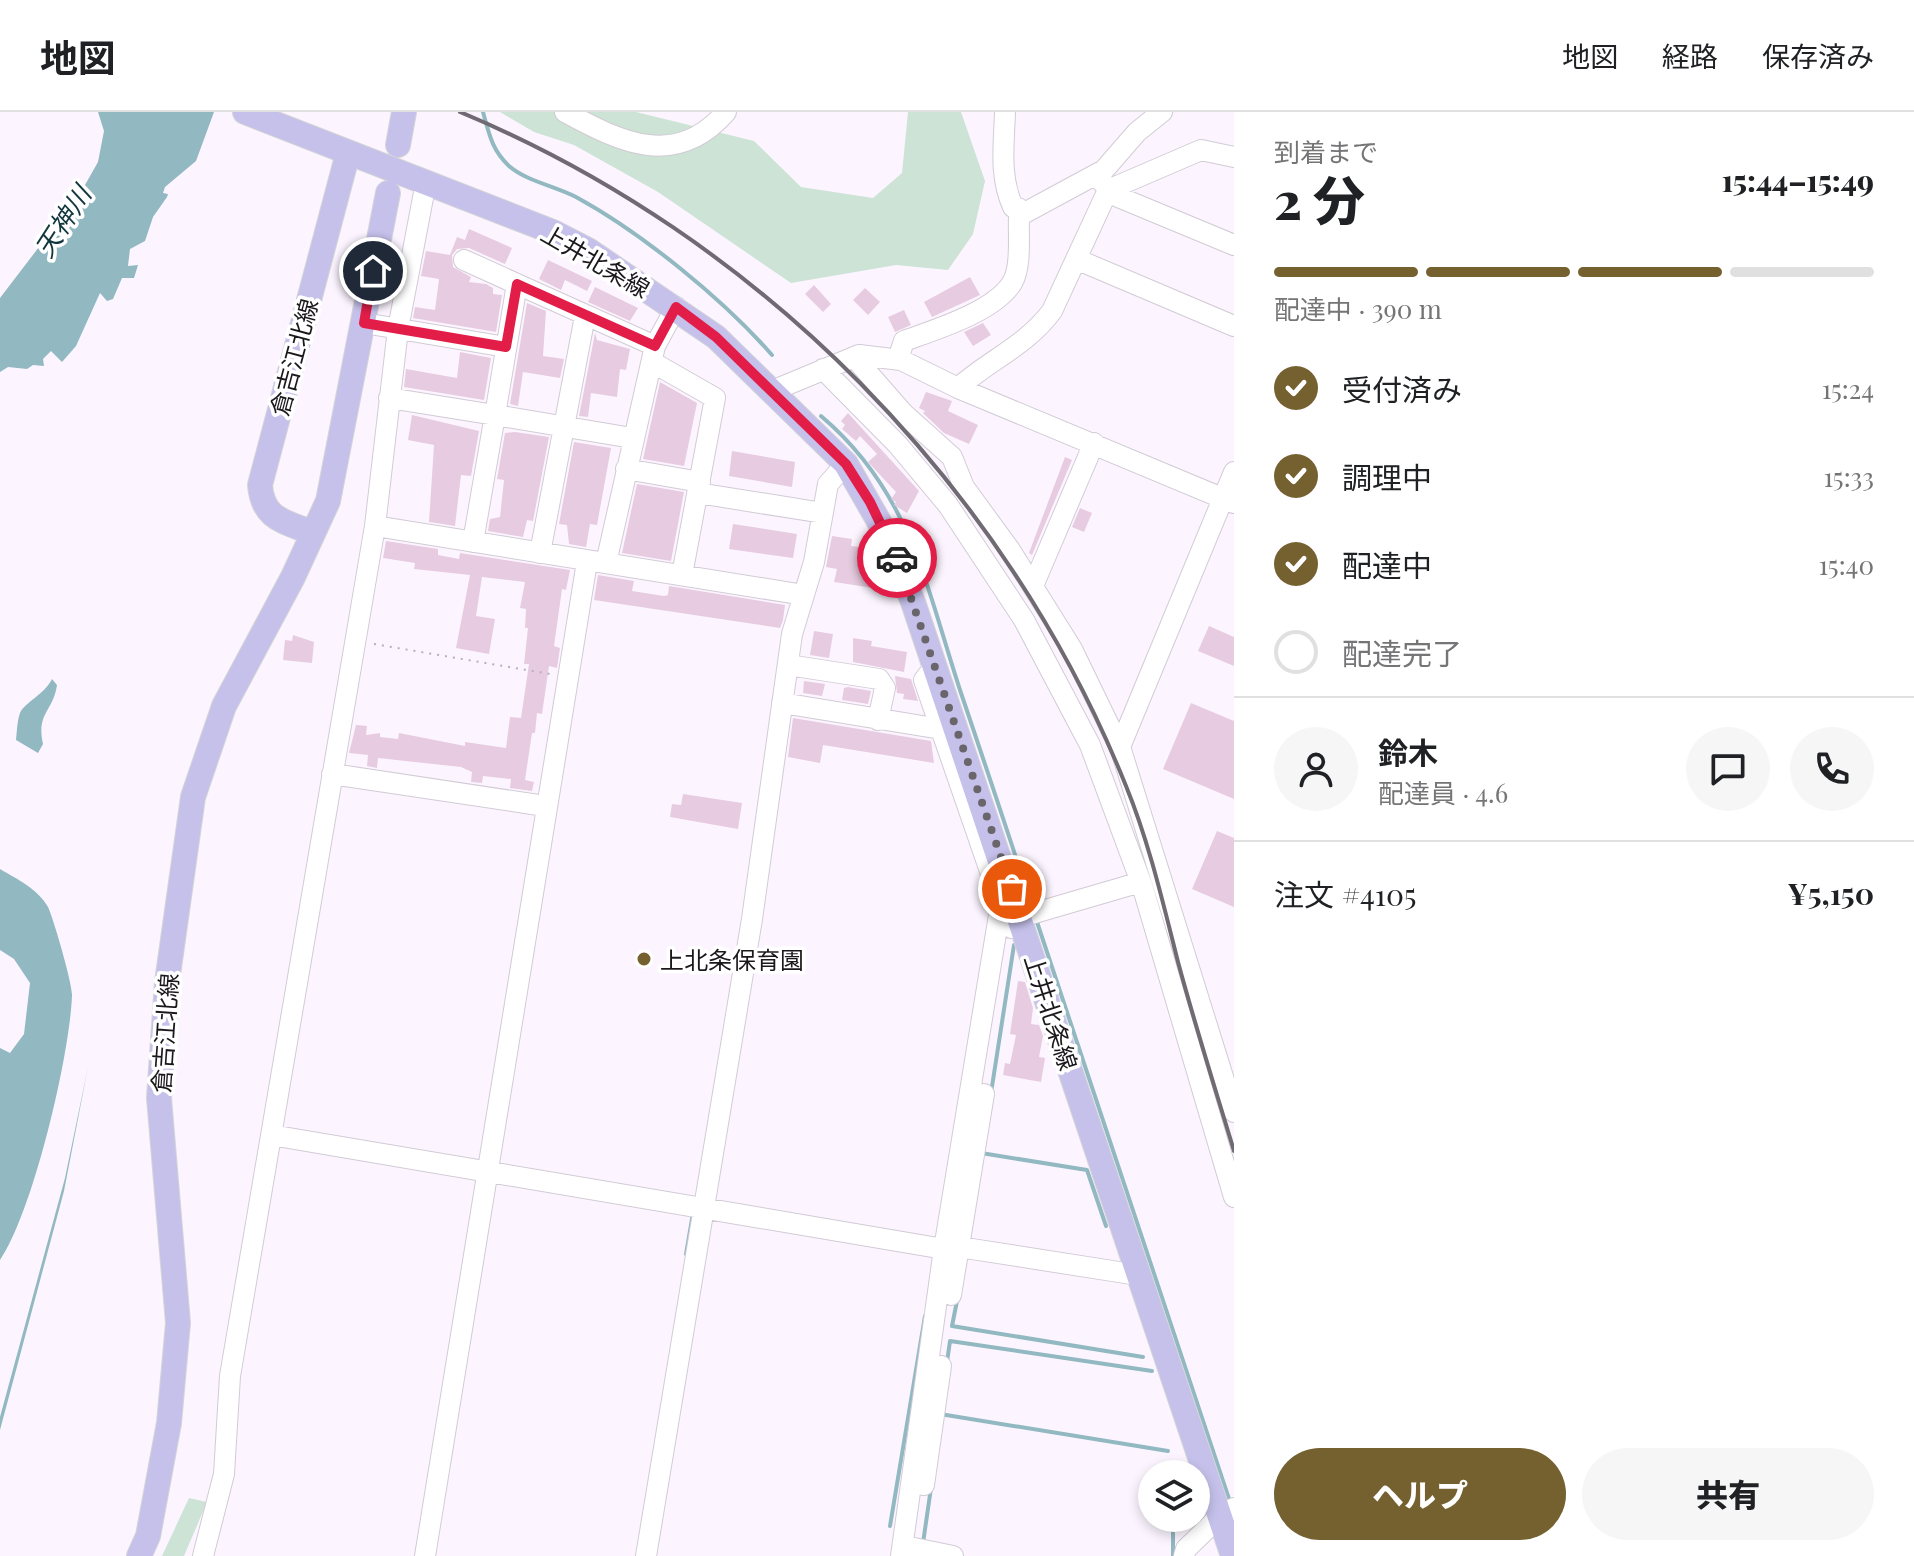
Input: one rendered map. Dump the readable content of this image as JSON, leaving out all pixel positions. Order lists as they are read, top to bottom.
{
  "streets": {
    "main road": ["上井北条線", "倉吉江北線"]
  },
  "crossings": [
    ["上井北条線", "倉吉江北線"]
  ],
  "water": ["天神川"],
  "places": ["上北条保育園"],
  "page": {
    "header": "地図",
    "nav": ["地図", "経路", "保存済み"],
    "heading": ["2 分", "到着まで", "15:44–15:49"],
    "panel": [
      "鈴木",
      "配達員 · 4.6",
      "注文 #4105",
      "¥5,150"
    ],
    "bar": "配達中 · 390 m",
    "list": [
      ["受付済み", "15:24"],
      ["調理中", "15:33"],
      ["配達中", "15:40"],
      "配達完了"
    ],
    "buttons": ["ヘルプ", "共有"]
  }
}
